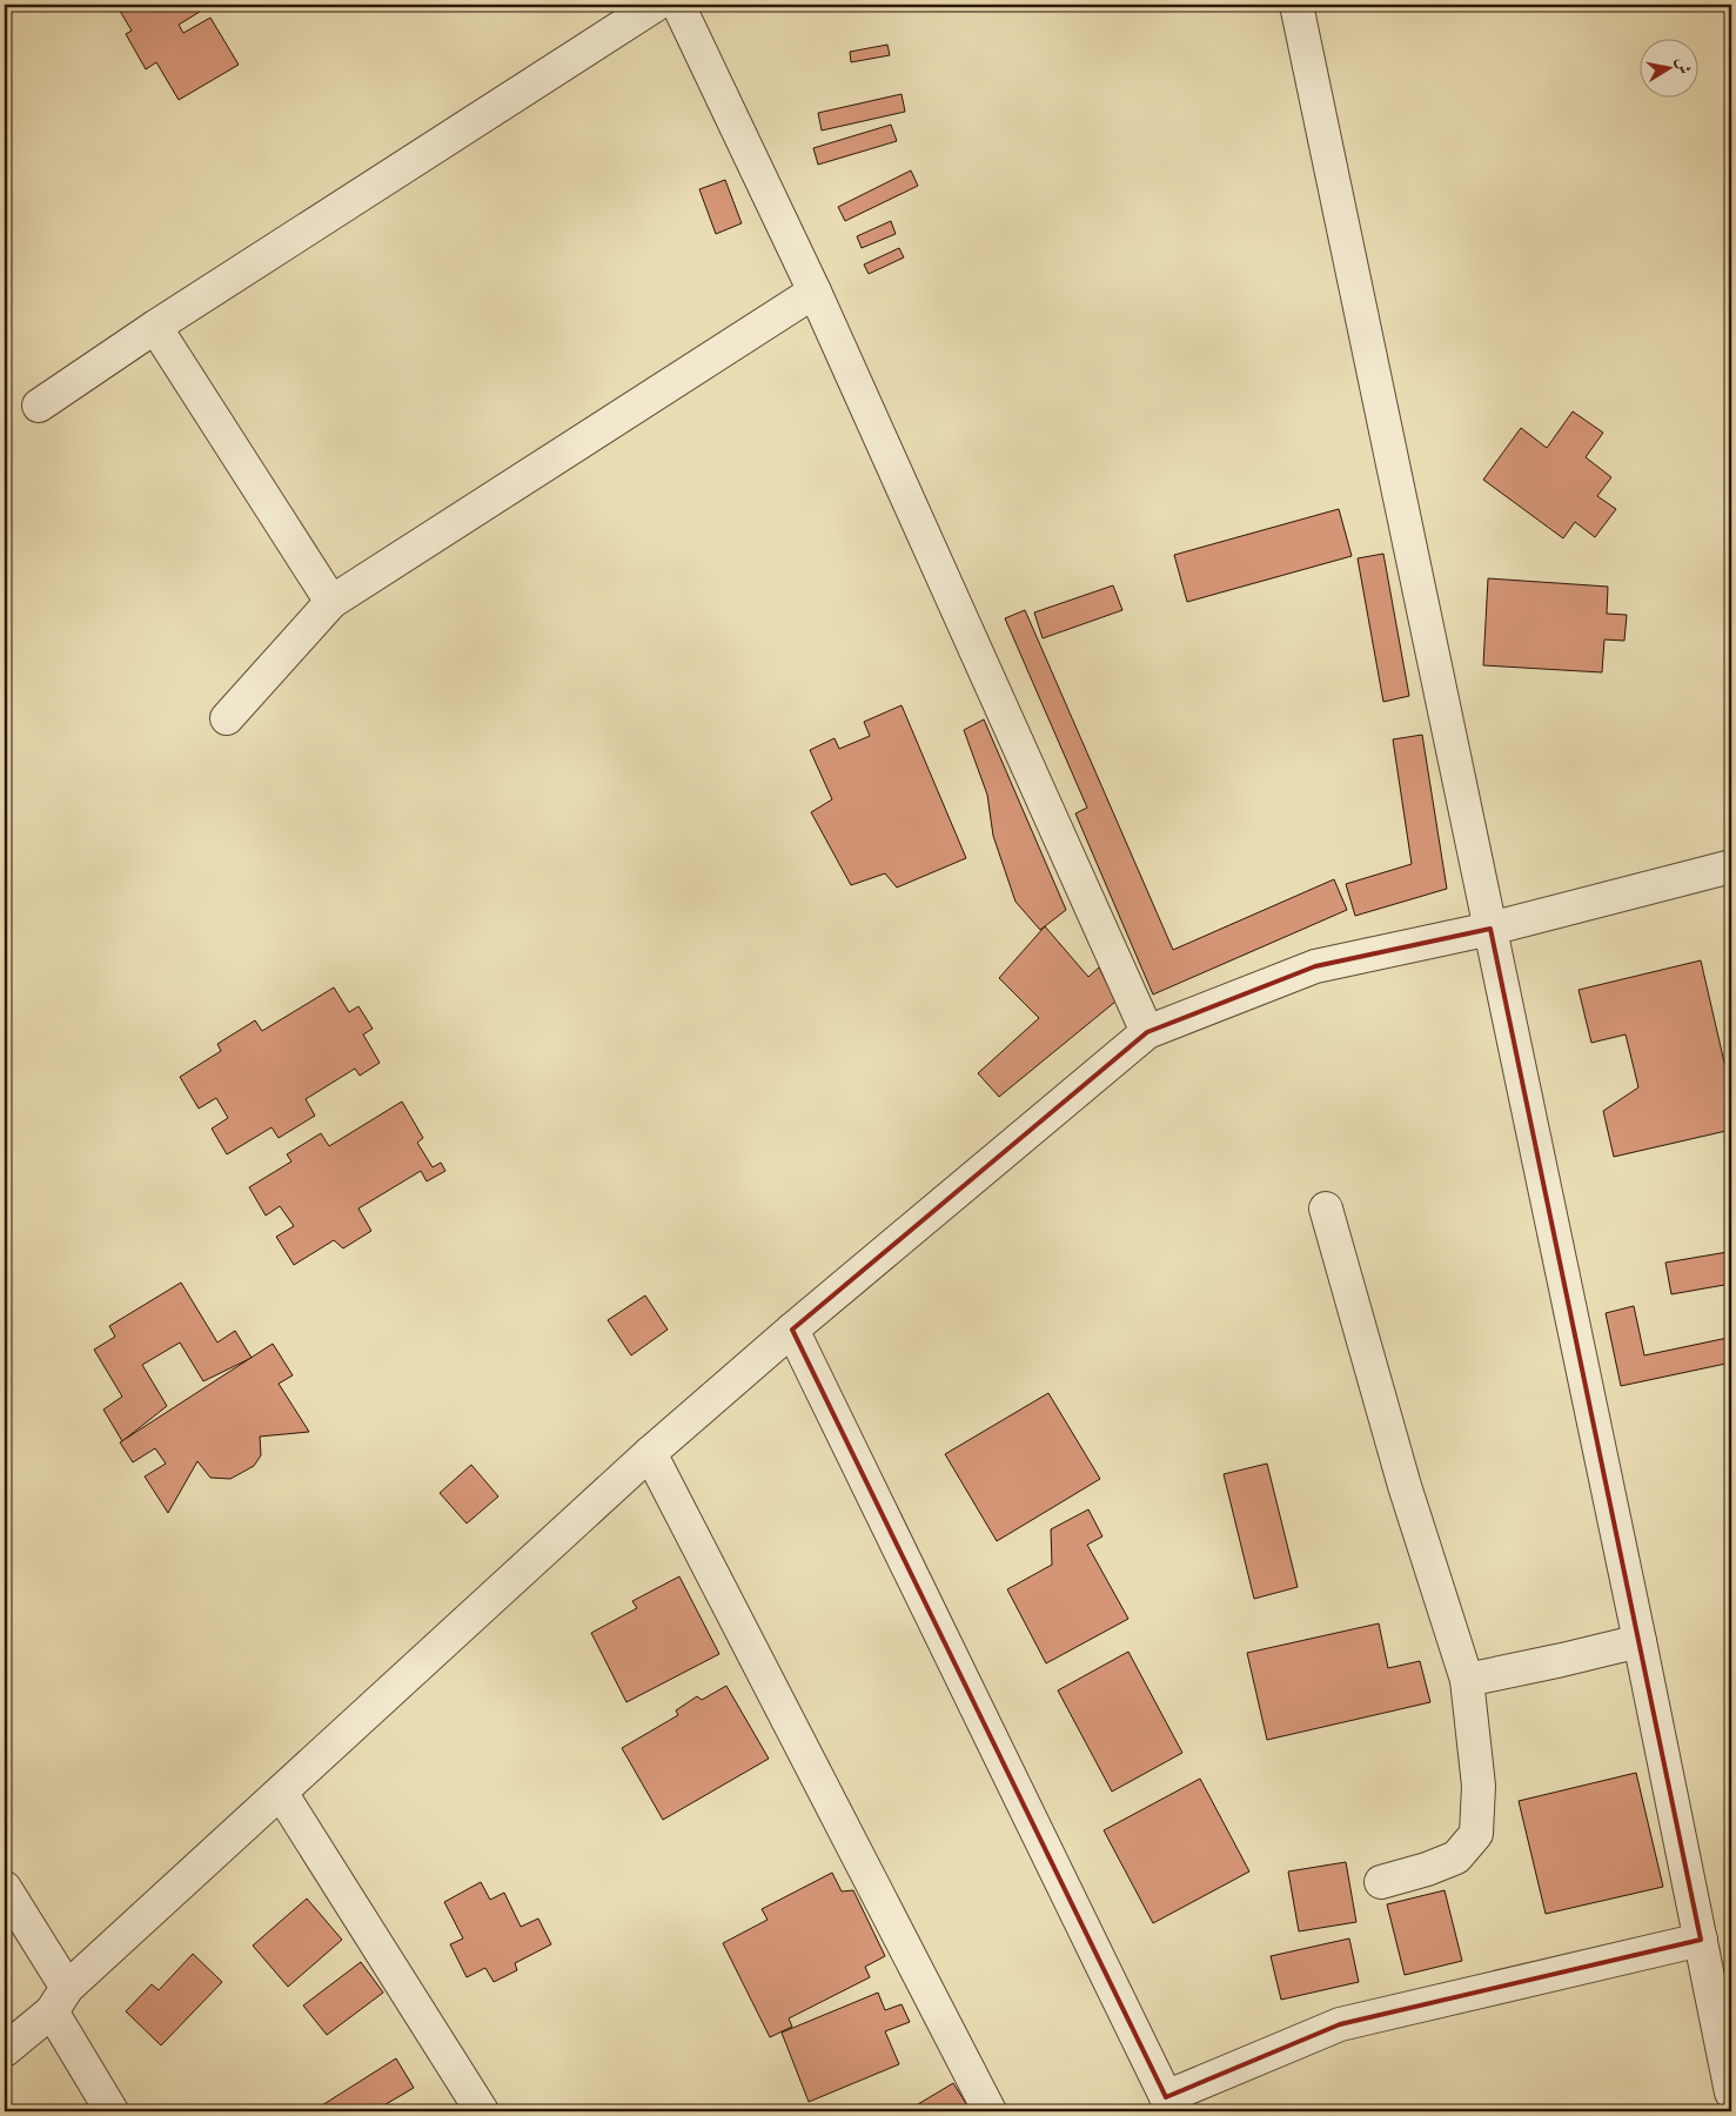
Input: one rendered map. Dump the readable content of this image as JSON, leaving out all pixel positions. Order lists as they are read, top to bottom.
{
  "north": "right"
}
